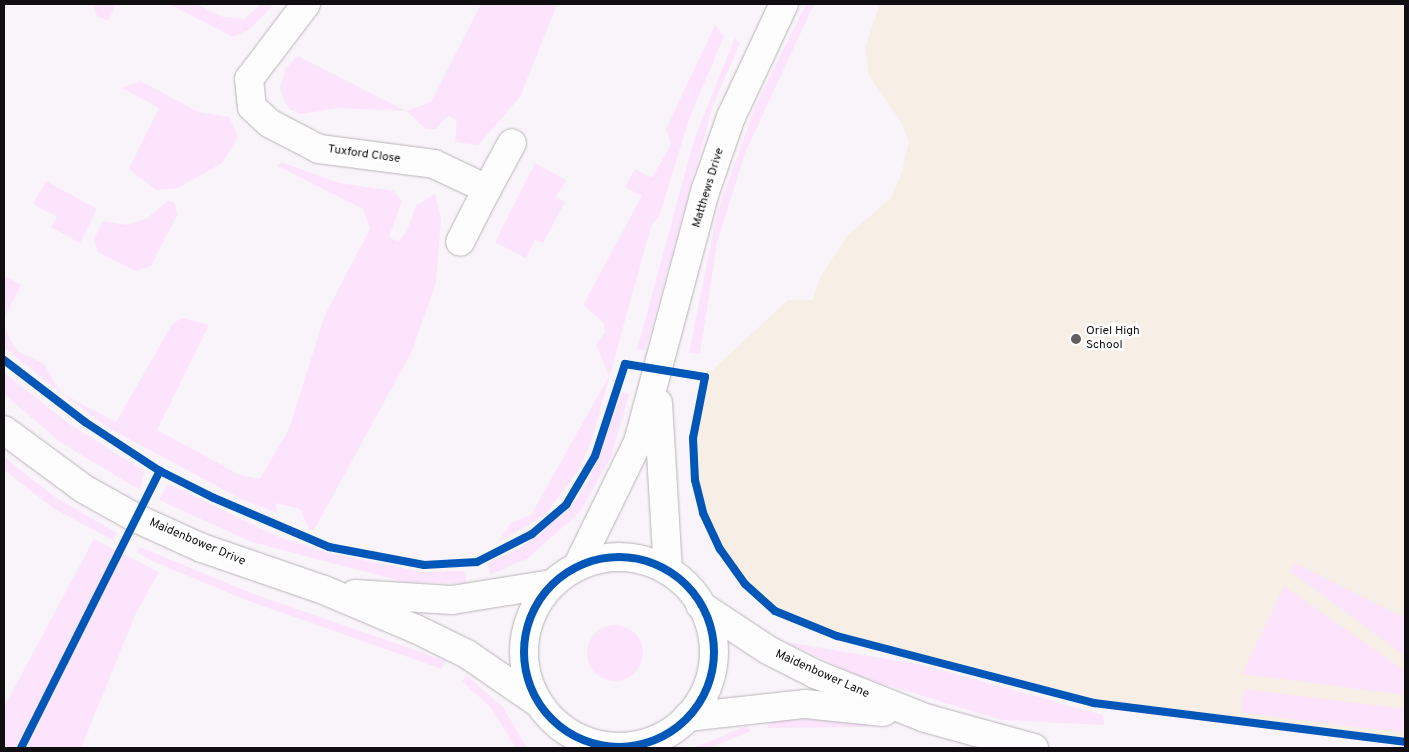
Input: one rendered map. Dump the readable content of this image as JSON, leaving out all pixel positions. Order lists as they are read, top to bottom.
{
  "streets": {
    "street": [
      "Tuxford Close",
      "Matthews Drive",
      "Maidenbower Drive",
      "Maidenbower Lane"
    ]
  },
  "places": ["Oriel High School"]
}
